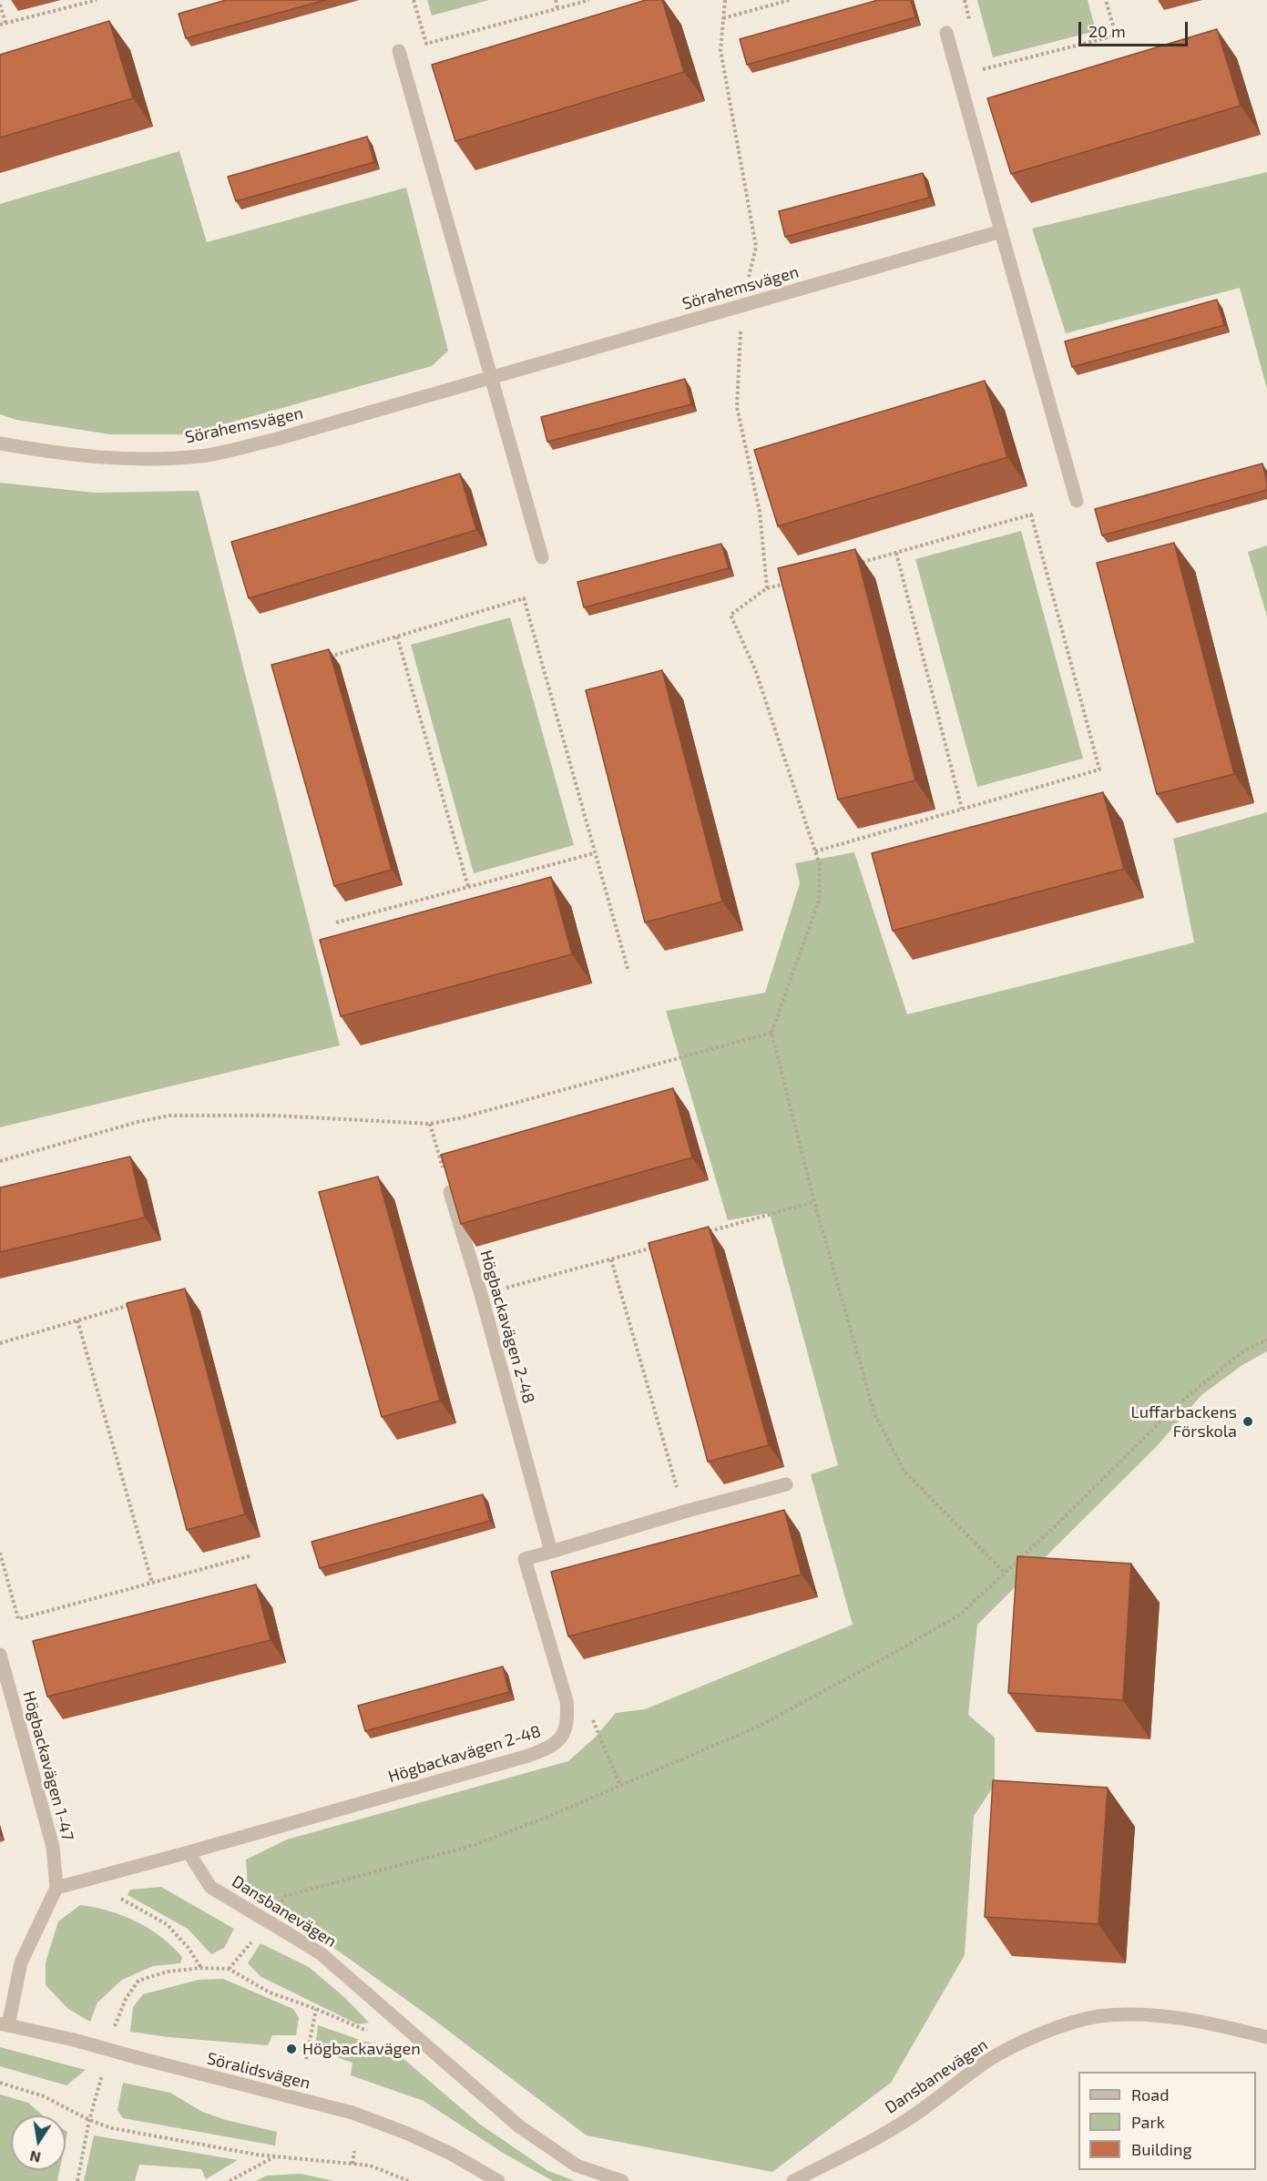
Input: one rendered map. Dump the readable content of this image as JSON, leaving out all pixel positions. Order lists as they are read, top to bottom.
{
  "streets": {
    "street": [
      "Sörahemsvägen",
      "Högbackavägen 2-48",
      "Högbackavägen 1-47",
      "Dansbanevägen",
      "Söralidsvägen"
    ]
  },
  "crossings": [
    ["Högbackavägen 2-48", "Dansbanevägen"]
  ],
  "places": ["Luffarbackens Förskola", "Högbackavägen"],
  "legend": ["Road", "Park", "Building"],
  "scale_bar": "20 m",
  "north": "bottom"
}
